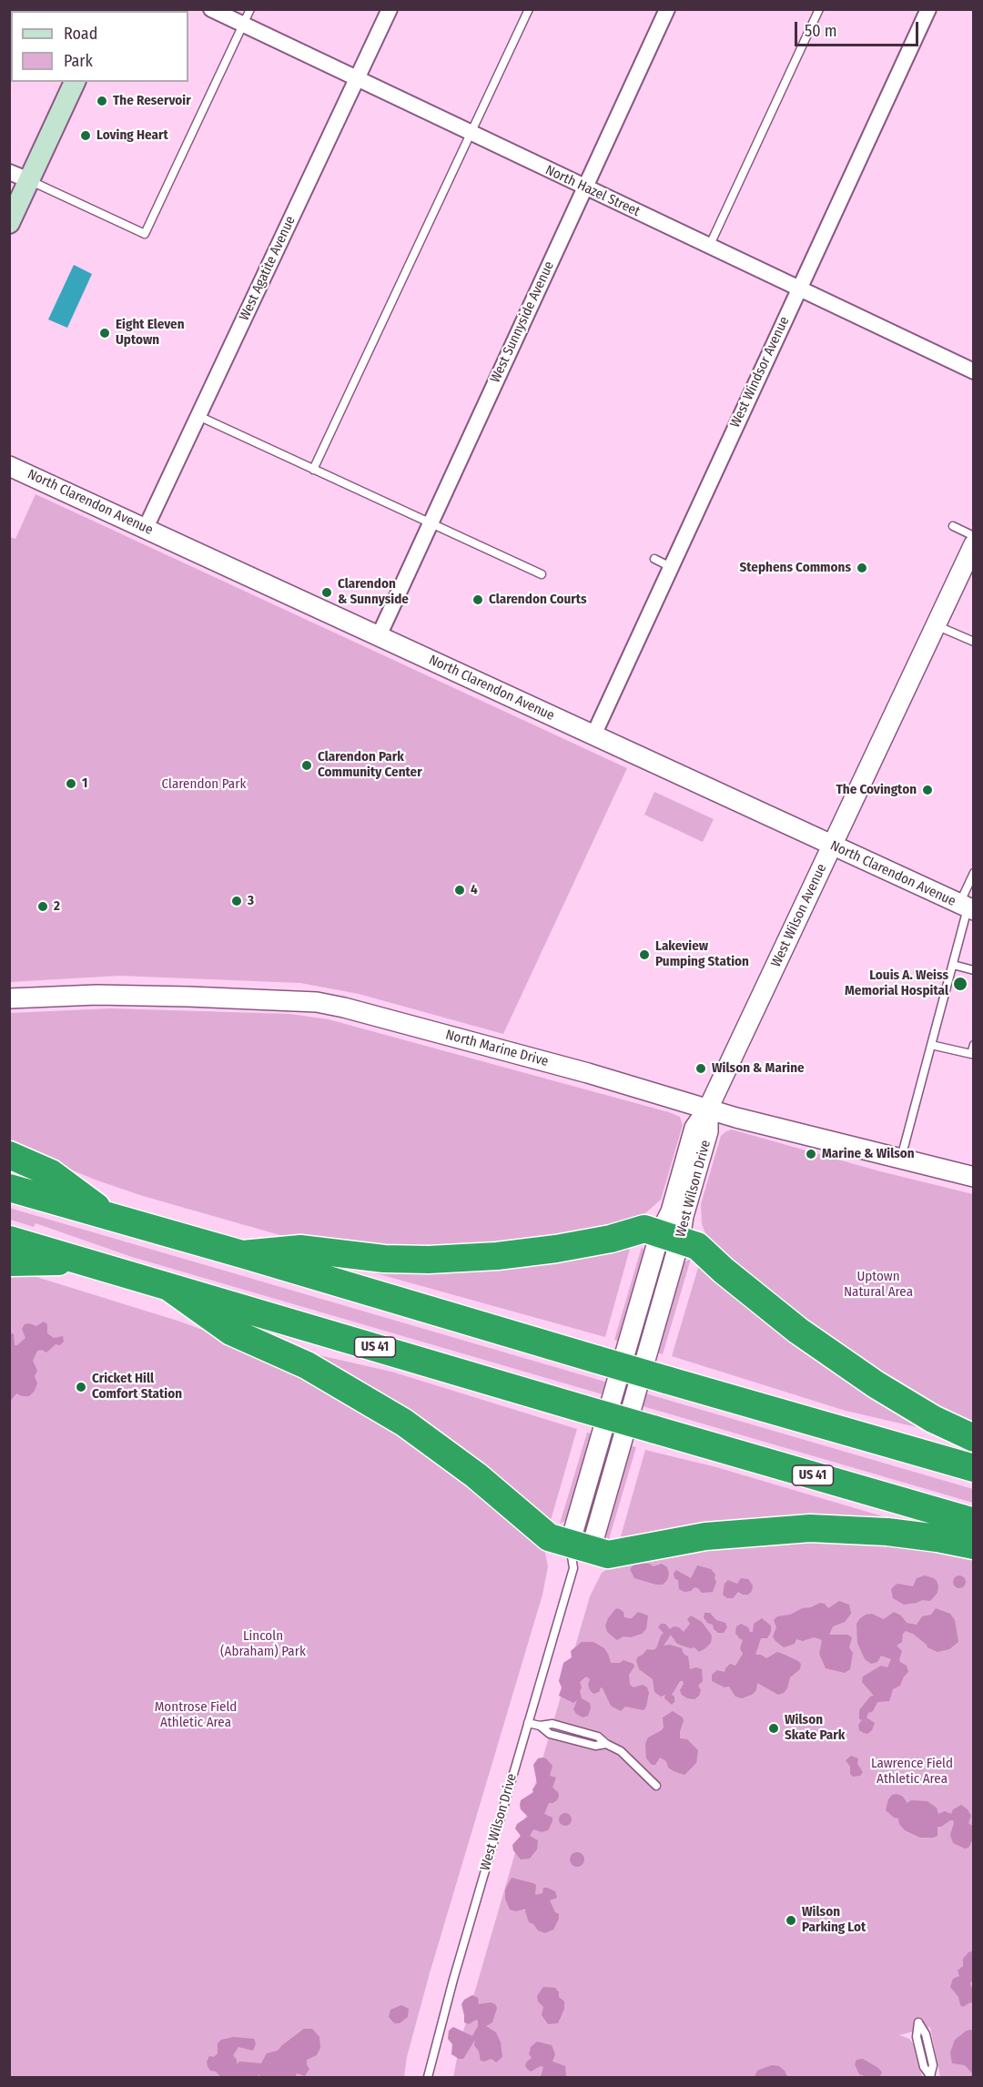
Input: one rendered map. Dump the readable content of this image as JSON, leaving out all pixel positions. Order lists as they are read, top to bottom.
{
  "streets": {
    "highway": ["US 41"],
    "street": [
      "North Hazel Street",
      "West Agatite Avenue",
      "West Sunnyside Avenue",
      "West Windsor Avenue",
      "North Clarendon Avenue",
      "West Wilson Avenue",
      "North Marine Drive",
      "West Wilson Drive"
    ]
  },
  "crossings": [
    ["North Hazel Street", "West Agatite Avenue"],
    ["North Hazel Street", "West Sunnyside Avenue"],
    ["North Hazel Street", "West Windsor Avenue"],
    ["West Agatite Avenue", "North Clarendon Avenue"],
    ["West Sunnyside Avenue", "North Clarendon Avenue"],
    ["West Windsor Avenue", "North Clarendon Avenue"],
    ["North Clarendon Avenue", "West Wilson Avenue"],
    ["West Wilson Avenue", "North Marine Drive"],
    ["West Wilson Avenue", "West Wilson Drive"],
    ["North Marine Drive", "West Wilson Drive"]
  ],
  "parks": [
    "Clarendon Park",
    "Uptown Natural Area",
    "Lincoln (Abraham) Park",
    "Montrose Field Athletic Area",
    "Lawrence Field Athletic Area"
  ],
  "places": [
    "The Reservoir",
    "Loving Heart",
    "Eight Eleven Uptown",
    "Stephens Commons",
    "Clarendon & Sunnyside",
    "Clarendon Courts",
    "Clarendon Park Community Center",
    "1",
    "The Covington",
    "4",
    "3",
    "2",
    "Lakeview Pumping Station",
    "Louis A. Weiss Memorial Hospital",
    "Wilson & Marine",
    "Marine & Wilson",
    "Cricket Hill Comfort Station",
    "Wilson Skate Park",
    "Wilson Parking Lot"
  ],
  "legend": ["Road", "Park"],
  "scale_bar": "50 m"
}
